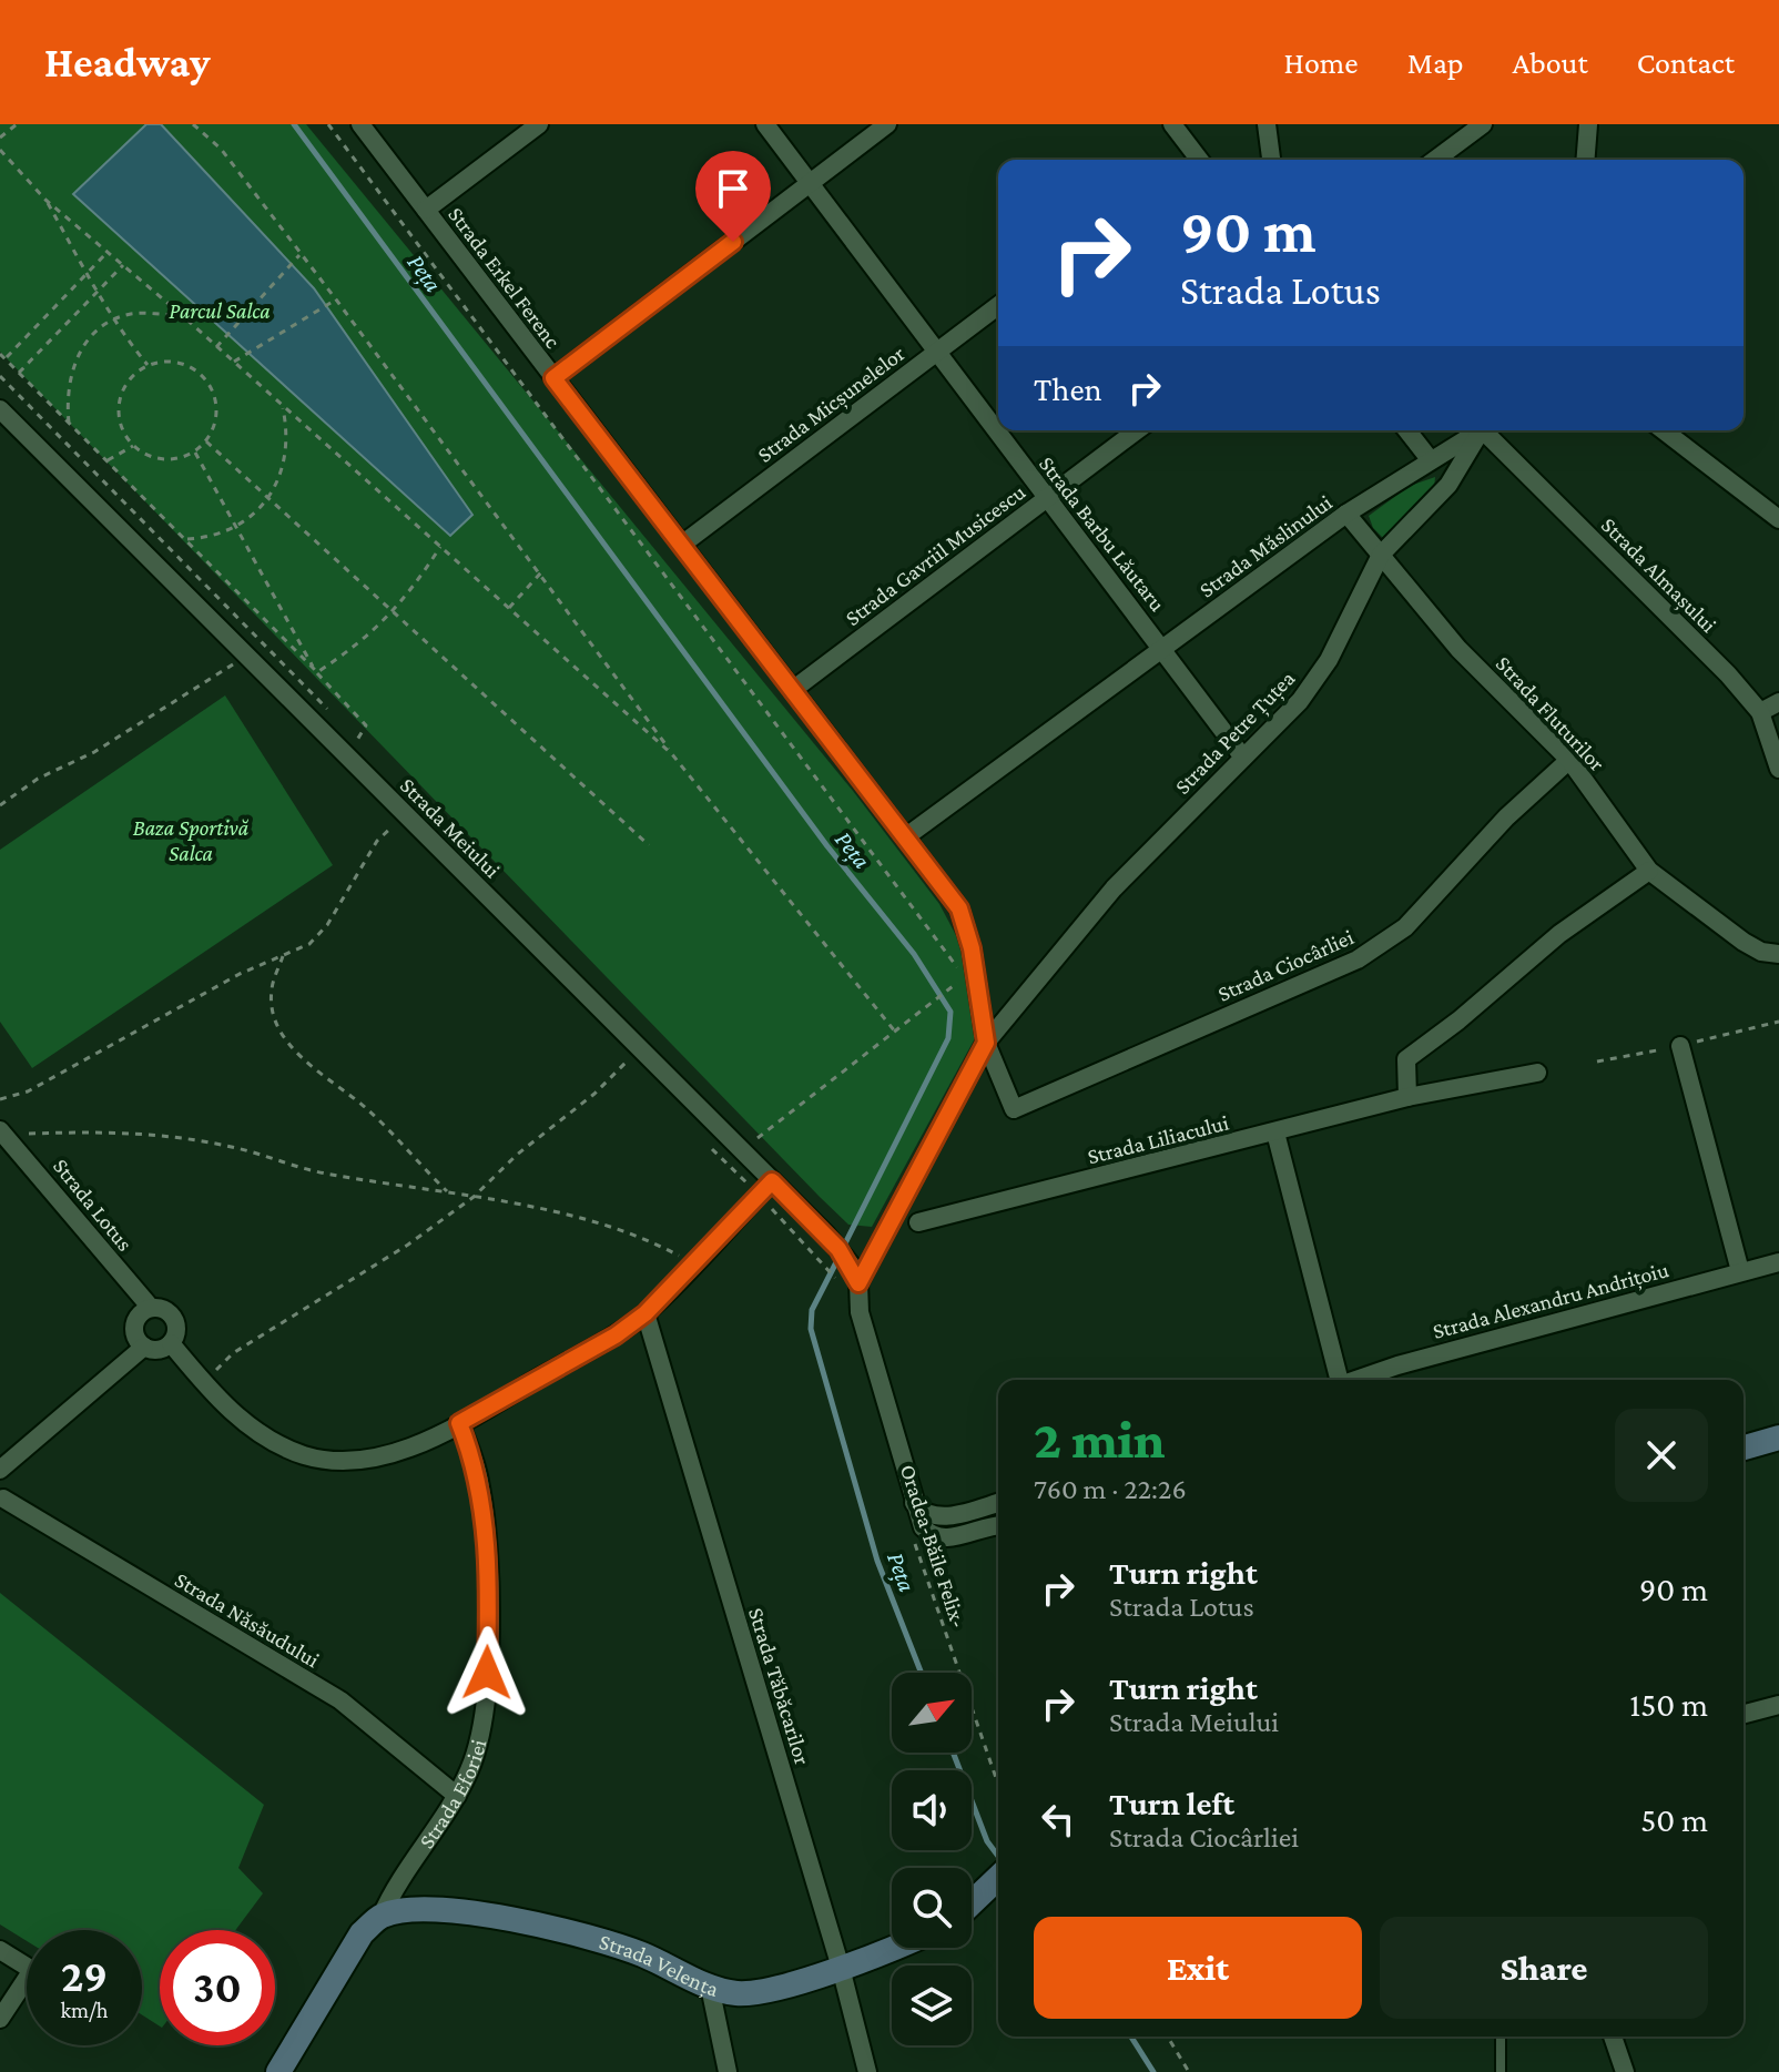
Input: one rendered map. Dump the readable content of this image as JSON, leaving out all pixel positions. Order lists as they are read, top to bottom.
{
  "streets": {
    "main road": ["Strada Eforiei", "Strada Velența"],
    "street": [
      "Strada Erkel Ferenc",
      "Strada Micșunelelor",
      "Strada Barbu Lăutaru",
      "Strada Măslinului",
      "Strada Gavriil Musicescu",
      "Strada Almașului",
      "Strada Fluturilor",
      "Strada Petre Țuțea",
      "Strada Meiului",
      "Strada Ciocârliei",
      "Strada Liliacului",
      "Strada Lotus",
      "Strada Alexandru Andrițoiu",
      "Strada Năsăudului",
      "Strada Tăbăcarilor"
    ],
    "path": ["Oradea-Băile Felix-"]
  },
  "crossings": [
    ["Strada Erkel Ferenc", "Strada Micșunelelor"],
    ["Strada Erkel Ferenc", "Strada Măslinului"],
    ["Strada Erkel Ferenc", "Strada Gavriil Musicescu"],
    ["Strada Erkel Ferenc", "Strada Petre Țuțea"],
    ["Strada Erkel Ferenc", "Strada Ciocârliei"],
    ["Strada Micșunelelor", "Strada Barbu Lăutaru"],
    ["Strada Barbu Lăutaru", "Strada Măslinului"],
    ["Strada Barbu Lăutaru", "Strada Gavriil Musicescu"],
    ["Strada Barbu Lăutaru", "Strada Petre Țuțea"],
    ["Strada Măslinului", "Strada Fluturilor"],
    ["Strada Fluturilor", "Strada Petre Țuțea"],
    ["Strada Fluturilor", "Strada Ciocârliei"],
    ["Strada Petre Țuțea", "Strada Meiului"],
    ["Strada Năsăudului", "Strada Eforiei"],
    ["Strada Tăbăcarilor", "Strada Velența"],
    ["Strada Eforiei", "Strada Velența"]
  ],
  "water": ["Peța"],
  "parks": ["Parcul Salca", "Baza Sportivă Salca"],
  "north": "top right",
  "page": {
    "header": "Headway",
    "nav": [
      "Home",
      "Map",
      "About",
      "Contact"
    ],
    "turn": ["90 m", "Strada Lotus"],
    "then": "Then",
    "heading": ["2 min", "760 m · 22:26"],
    "list": [
      {
        "name": "Turn right",
        "note": "Strada Lotus",
        "value": "90 m"
      },
      {
        "name": "Turn right",
        "note": "Strada Meiului",
        "value": "150 m"
      },
      {
        "name": "Turn left",
        "note": "Strada Ciocârliei",
        "value": "50 m"
      }
    ],
    "buttons": ["Exit", "Share"],
    "speed": "29 km/h",
    "limit": "30"
  }
}
